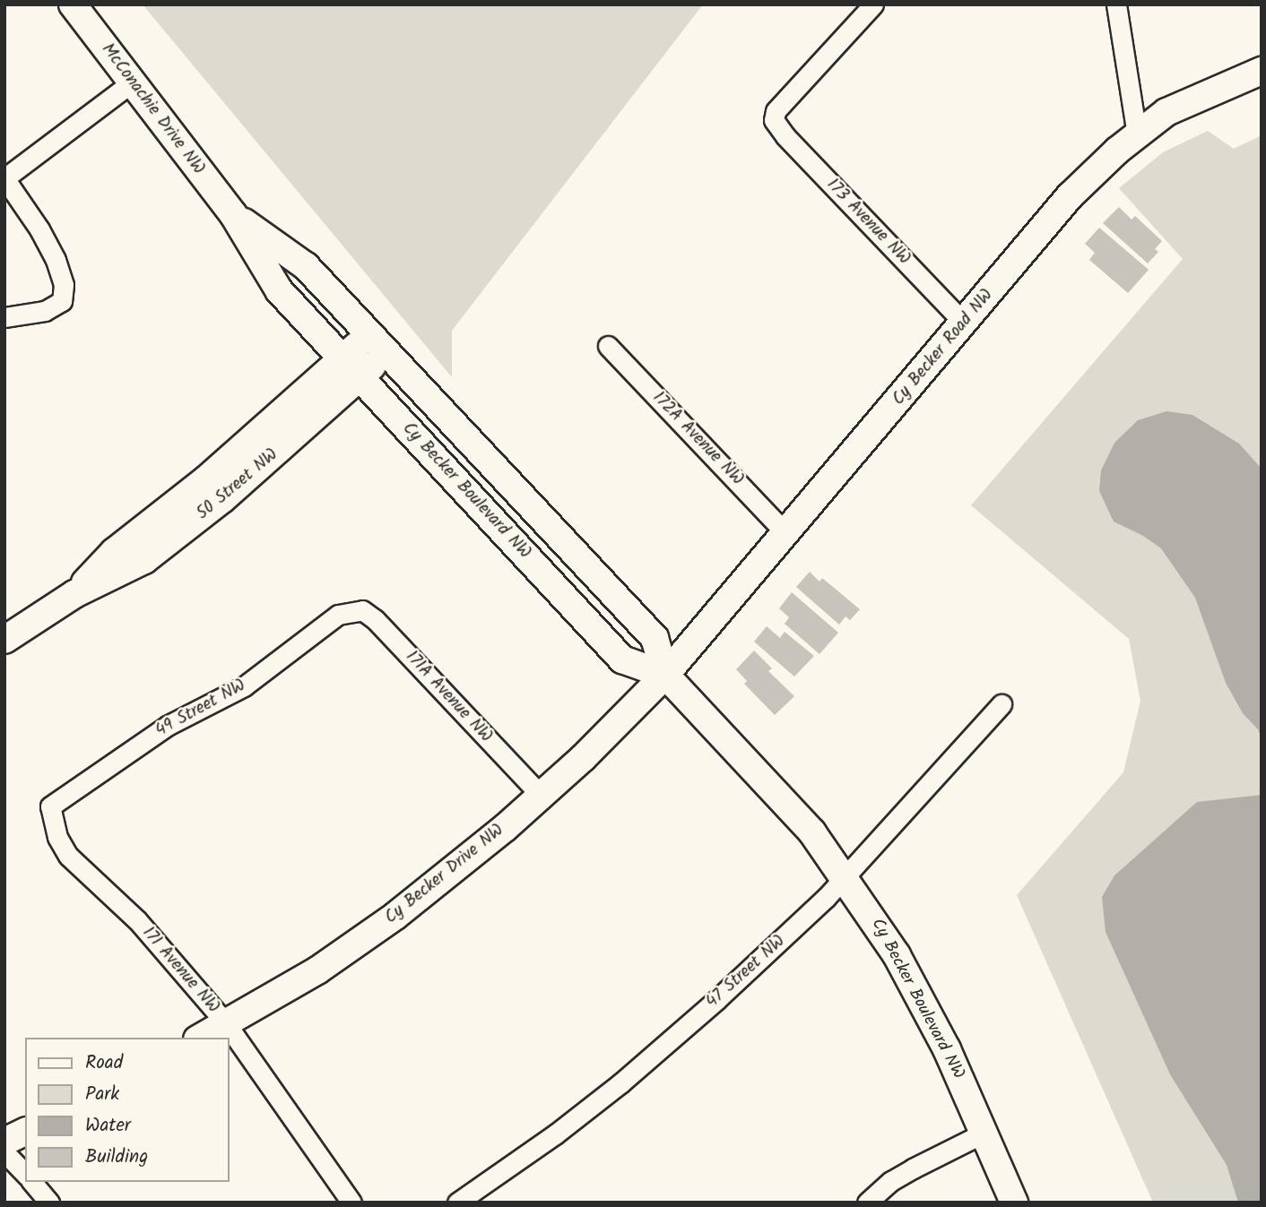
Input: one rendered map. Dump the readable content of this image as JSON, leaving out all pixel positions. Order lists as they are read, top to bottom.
{
  "streets": {
    "street": [
      "McConachie Drive NW",
      "173 Avenue NW",
      "Cy Becker Road NW",
      "172A Avenue NW",
      "50 Street NW",
      "Cy Becker Boulevard NW",
      "171A Avenue NW",
      "49 Street NW",
      "Cy Becker Drive NW",
      "171 Avenue NW",
      "47 Street NW"
    ]
  },
  "crossings": [
    ["McConachie Drive NW", "50 Street NW"],
    ["McConachie Drive NW", "Cy Becker Boulevard NW"],
    ["173 Avenue NW", "Cy Becker Road NW"],
    ["Cy Becker Road NW", "172A Avenue NW"],
    ["Cy Becker Road NW", "Cy Becker Boulevard NW"],
    ["Cy Becker Road NW", "Cy Becker Drive NW"],
    ["50 Street NW", "Cy Becker Boulevard NW"],
    ["Cy Becker Boulevard NW", "Cy Becker Drive NW"],
    ["Cy Becker Boulevard NW", "47 Street NW"],
    ["171A Avenue NW", "49 Street NW"],
    ["171A Avenue NW", "Cy Becker Drive NW"],
    ["49 Street NW", "171 Avenue NW"],
    ["Cy Becker Drive NW", "171 Avenue NW"]
  ],
  "legend": [
    "Road",
    "Park",
    "Water",
    "Building"
  ]
}
